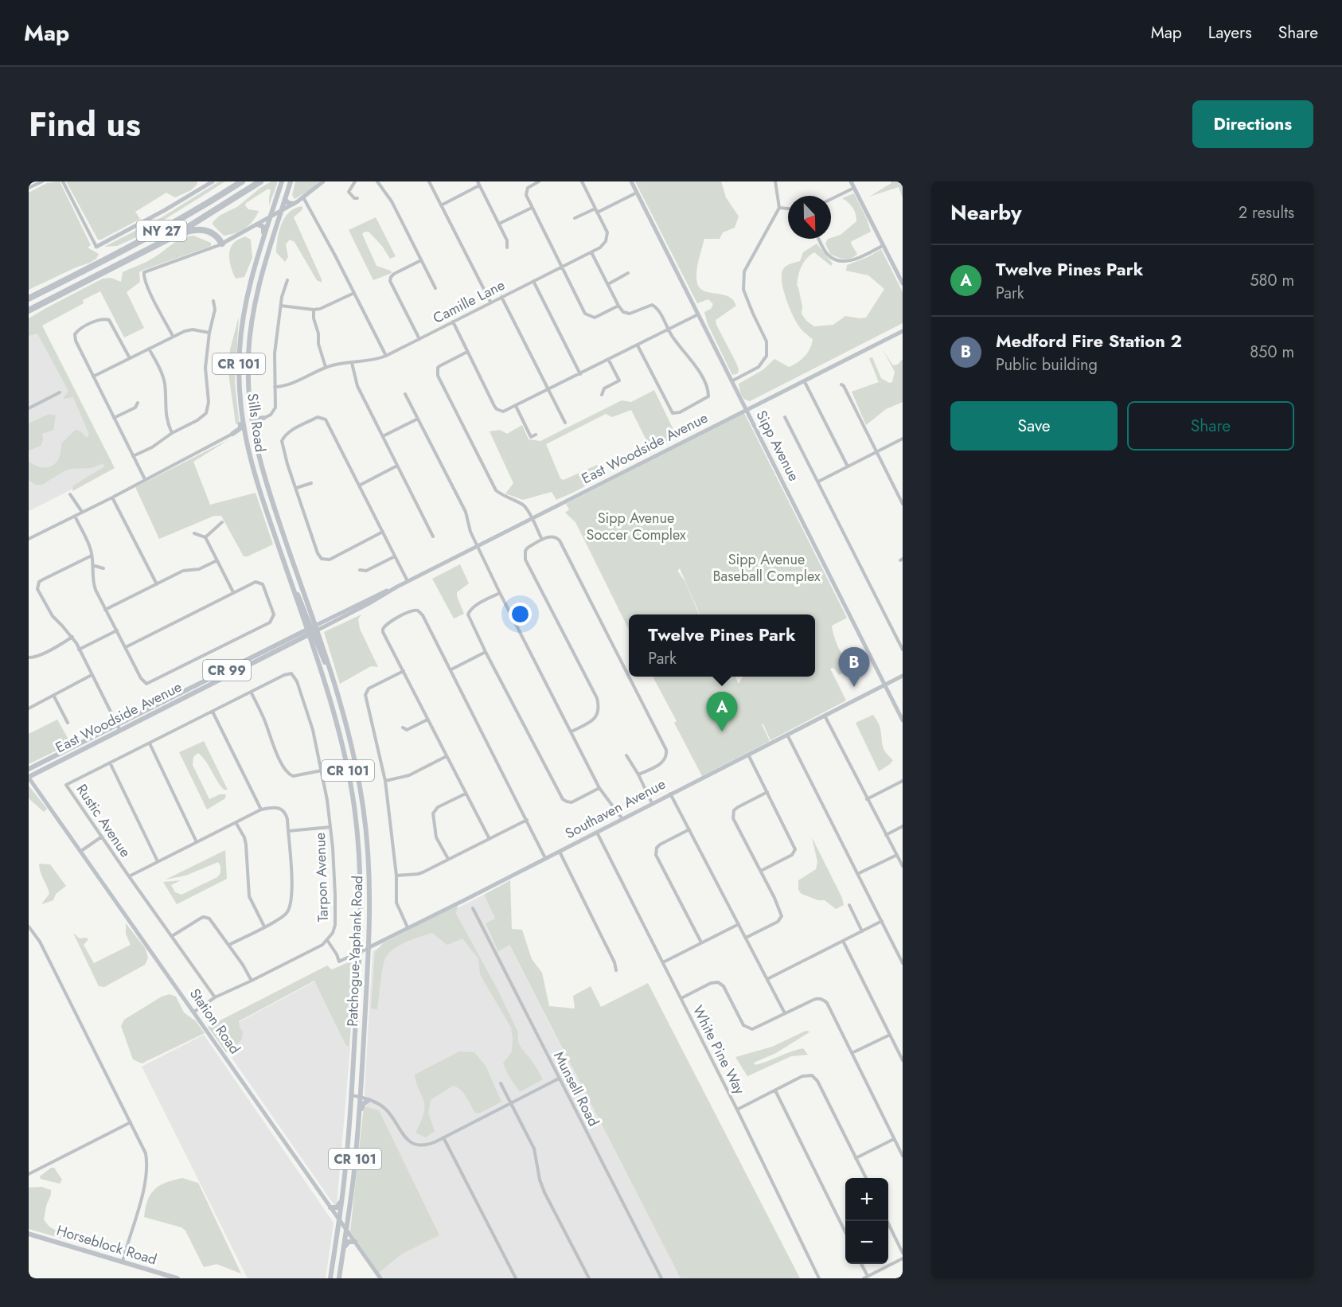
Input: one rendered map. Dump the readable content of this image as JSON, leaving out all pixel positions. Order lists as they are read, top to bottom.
{
  "streets": {
    "highway": ["NY 27"],
    "main road": [
      "CR 101",
      "Sills Road",
      "East Woodside Avenue",
      "CR 99",
      "Patchogue-Yaphank Road",
      "Horseblock Road"
    ],
    "street": [
      "Camille Lane",
      "Sipp Avenue",
      "Southaven Avenue",
      "Rustic Avenue",
      "Tarpon Avenue",
      "Station Road",
      "White Pine Way",
      "Munsell Road"
    ]
  },
  "crossings": [
    ["CR 101", "Patchogue-Yaphank Road"],
    ["CR 101", "Station Road"],
    ["Sills Road", "East Woodside Avenue"],
    ["Sills Road", "Patchogue-Yaphank Road"],
    ["Sipp Avenue", "East Woodside Avenue"],
    ["Sipp Avenue", "Southaven Avenue"],
    ["East Woodside Avenue", "Patchogue-Yaphank Road"],
    ["East Woodside Avenue", "Station Road"],
    ["Southaven Avenue", "Tarpon Avenue"],
    ["Southaven Avenue", "Patchogue-Yaphank Road"],
    ["Southaven Avenue", "White Pine Way"],
    ["Rustic Avenue", "Tarpon Avenue"],
    ["Tarpon Avenue", "Station Road"],
    ["Patchogue-Yaphank Road", "Station Road"]
  ],
  "parks": ["Sipp Avenue Soccer Complex", "Sipp Avenue Baseball Complex"],
  "north": "bottom",
  "page": {
    "header": "Map",
    "nav": ["Map", "Layers", "Share"],
    "title": "Find us",
    "buttons": [
      "Directions",
      ["Save", "Share"]
    ],
    "heading": ["Nearby", "2 results"],
    "list": [
      {
        "mark": "A",
        "name": "Twelve Pines Park",
        "note": "Park",
        "value": "580 m"
      },
      {
        "mark": "B",
        "name": "Medford Fire Station 2",
        "note": "Public building",
        "value": "850 m"
      }
    ],
    "popup": ["Twelve Pines Park", "Park"],
    "pins": ["B", "A"],
    "map_buttons": ["+", "−"]
  }
}
